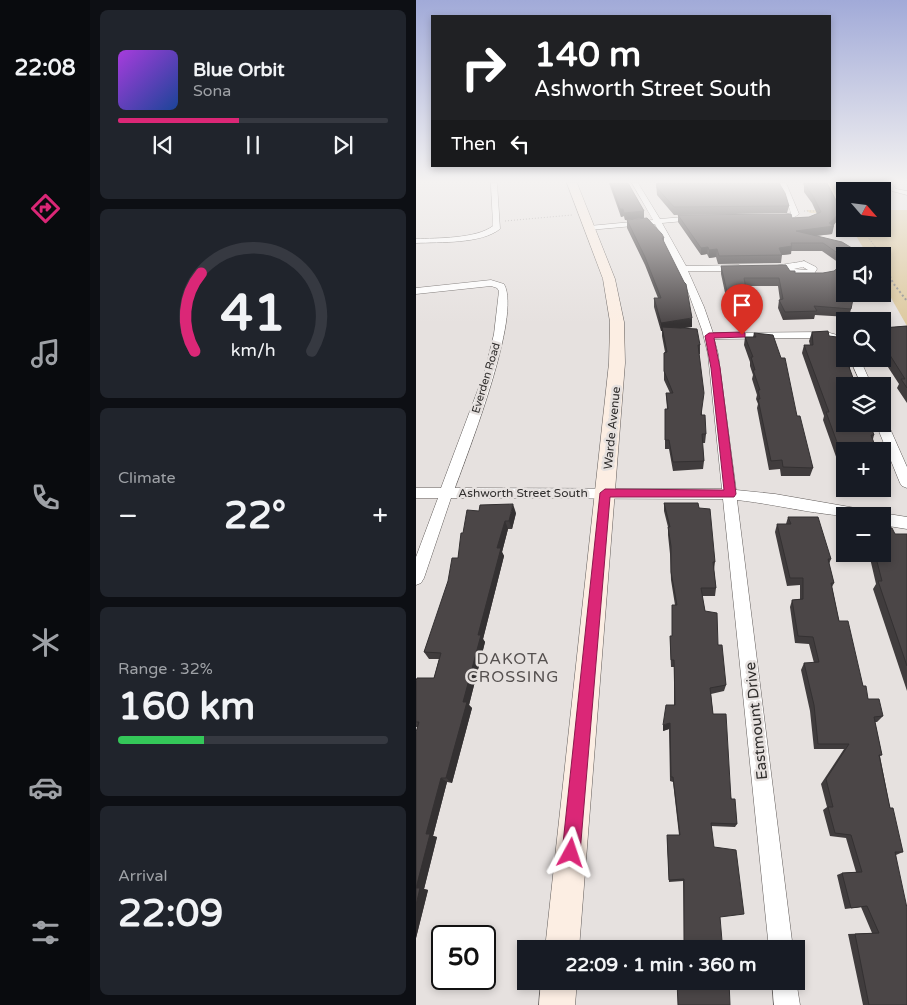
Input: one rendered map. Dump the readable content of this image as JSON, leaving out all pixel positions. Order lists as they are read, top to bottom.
{
  "streets": {
    "main road": ["Warde Avenue"],
    "street": ["Everden Road", "Ashworth Street South", "Eastmount Drive"]
  },
  "crossings": [
    ["Everden Road", "Ashworth Street South"],
    ["Warde Avenue", "Ashworth Street South"],
    ["Ashworth Street South", "Eastmount Drive"]
  ],
  "districts": ["DAKOTA CROSSING"],
  "north": "bottom right",
  "page": {
    "tabs": "22:08",
    "turn": ["140 m", "Ashworth Street South"],
    "song": ["Blue Orbit", "Sona"],
    "then": "Then",
    "map_buttons": ["+", "−"],
    "tile": [
      "Climate",
      ["Range · 32%", "160 km"],
      ["Arrival", "22:09"]
    ],
    "heat": ["−", "22°", "+"],
    "limit": "50",
    "trip": "22:09 · 1 min · 360 m",
    "gauge": ["41", "km/h"]
  }
}
